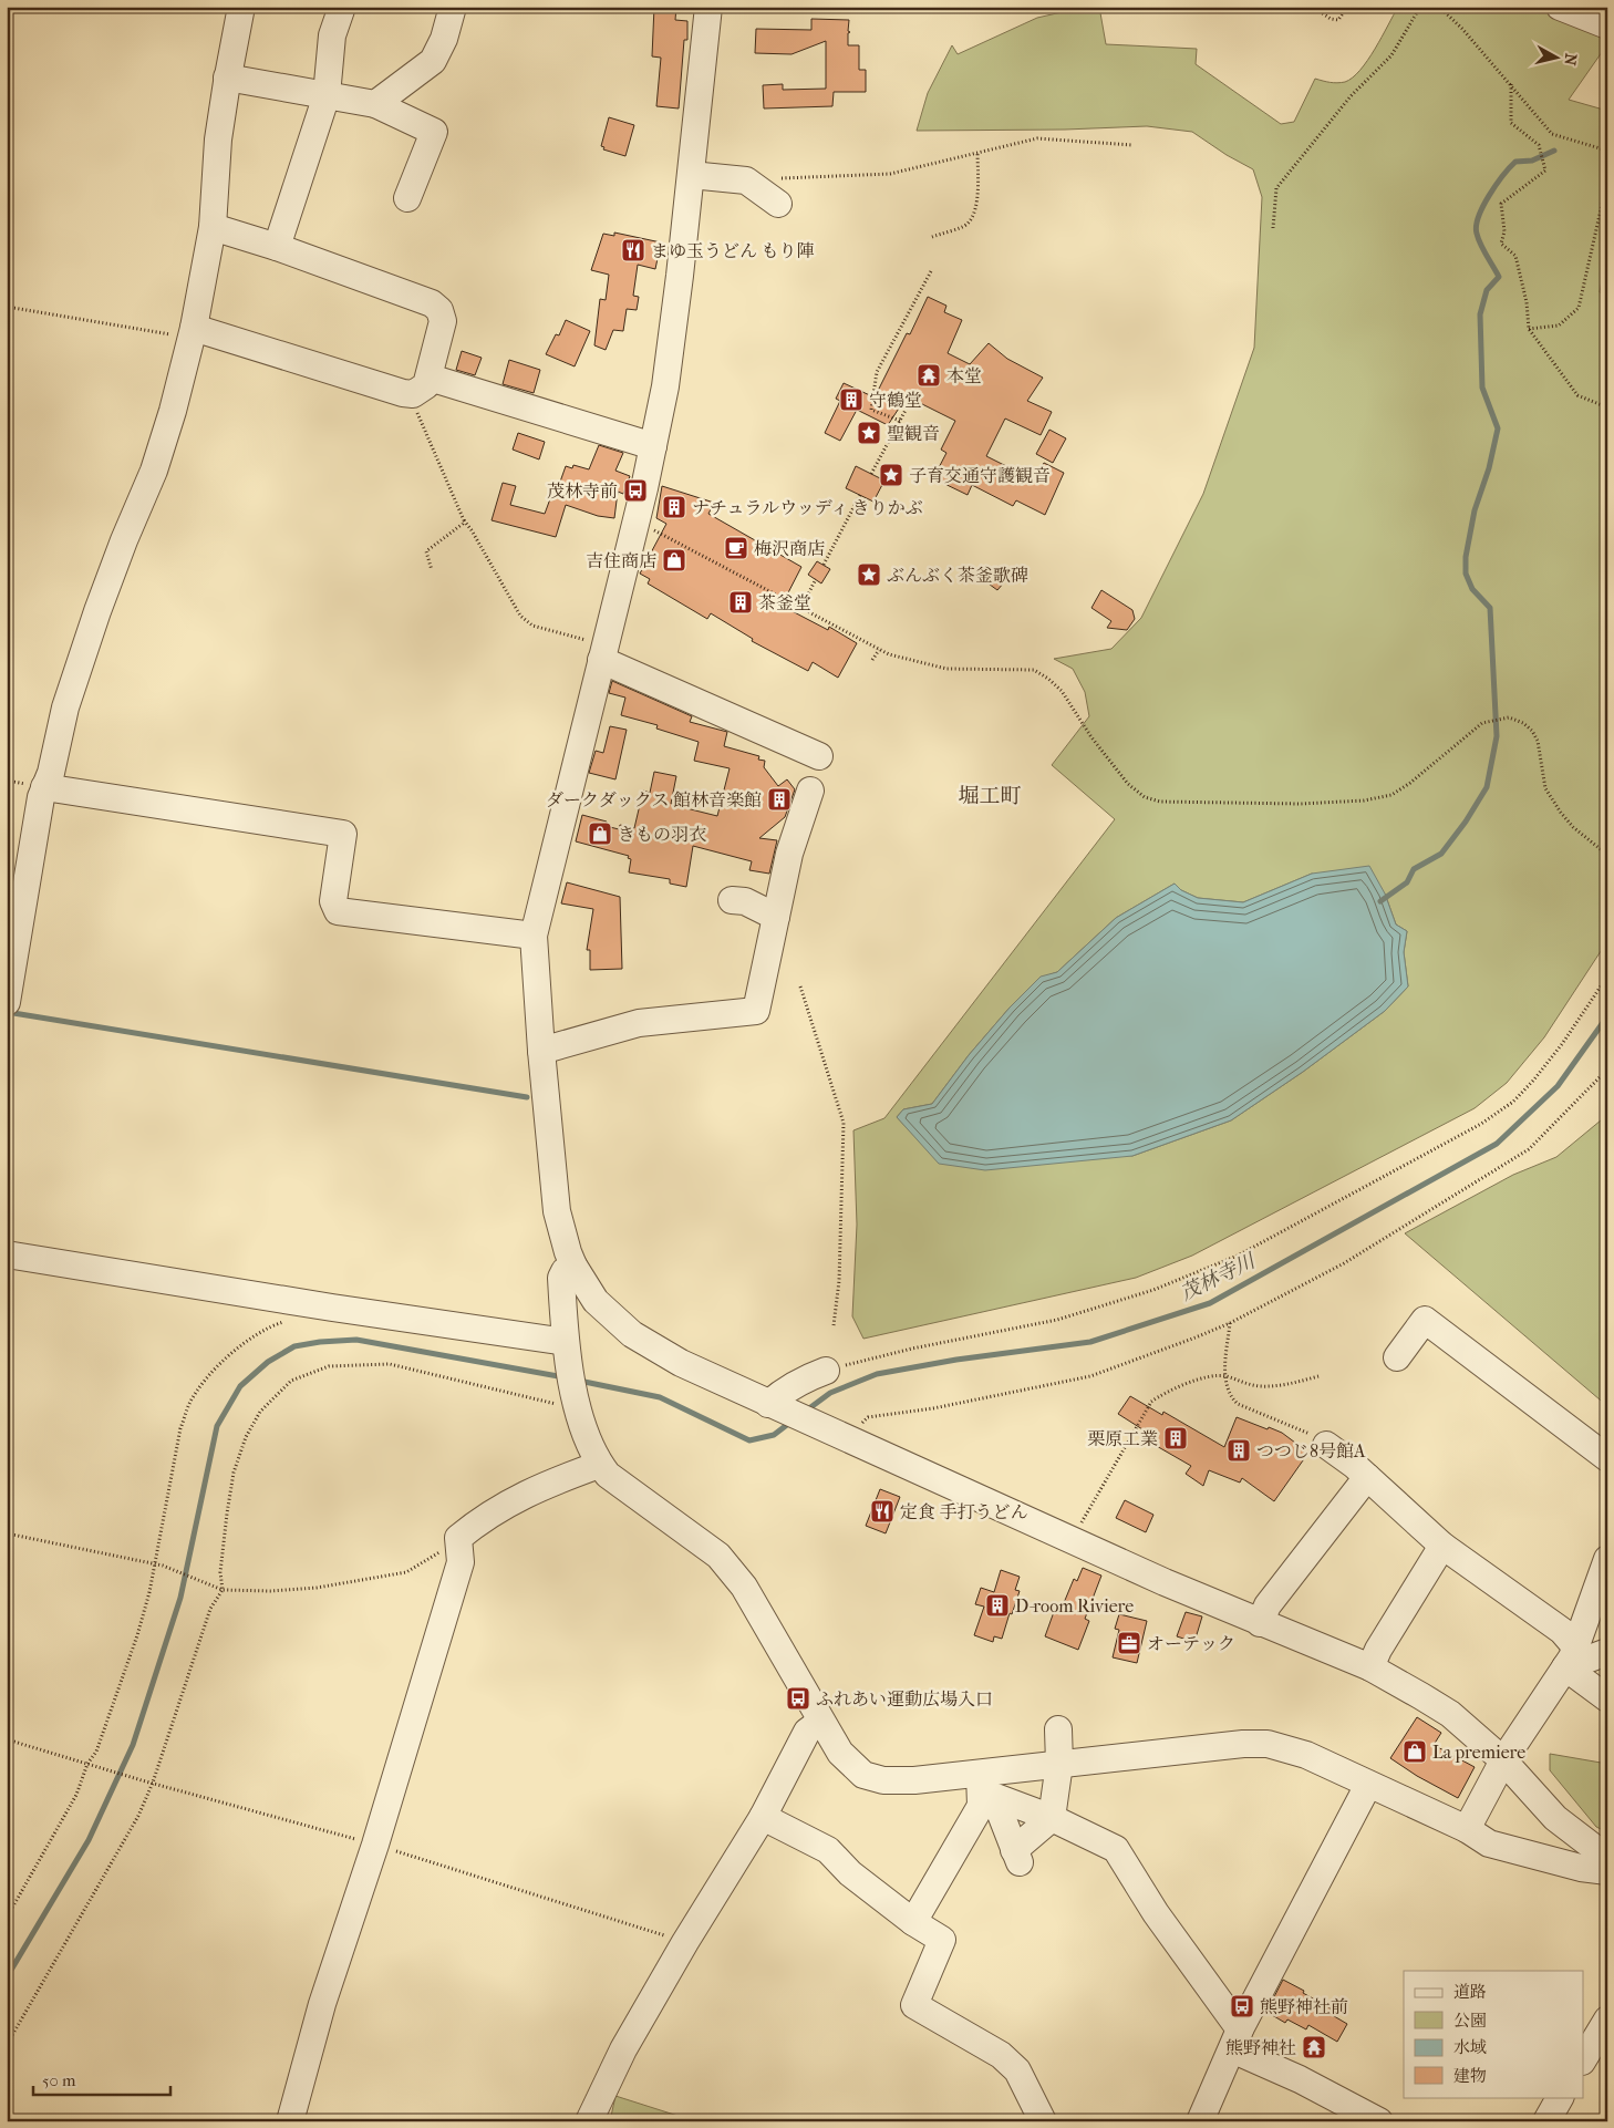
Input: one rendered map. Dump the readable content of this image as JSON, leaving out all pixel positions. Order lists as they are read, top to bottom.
{
  "districts": ["堀工町"],
  "water": ["茂林寺川"],
  "places": {
    "restaurant": ["まゆ玉うどん もり陣", "定食 手打うどん"],
    "temple": ["本堂", "熊野神社"],
    "building": [
      "守鶴堂",
      "ナチュラルウッディ きりかぶ",
      "茶釜堂",
      "ダークダックス 館林音楽館",
      "栗原工業",
      "つつじ8号館A",
      "D-room Riviere"
    ],
    "place": ["聖観音", "子育交通守護観音", "ぶんぶく茶釜歌碑"],
    "bus stop": ["茂林寺前", "ふれあい運動広場入口", "熊野神社前"],
    "cafe": ["梅沢商店"],
    "shop": ["吉住商店", "きもの羽衣", "La premiere"],
    "office": ["オーテック"]
  },
  "legend": [
    "道路",
    "公園",
    "水域",
    "建物"
  ],
  "scale_bar": "50 m",
  "north": "right"
}
